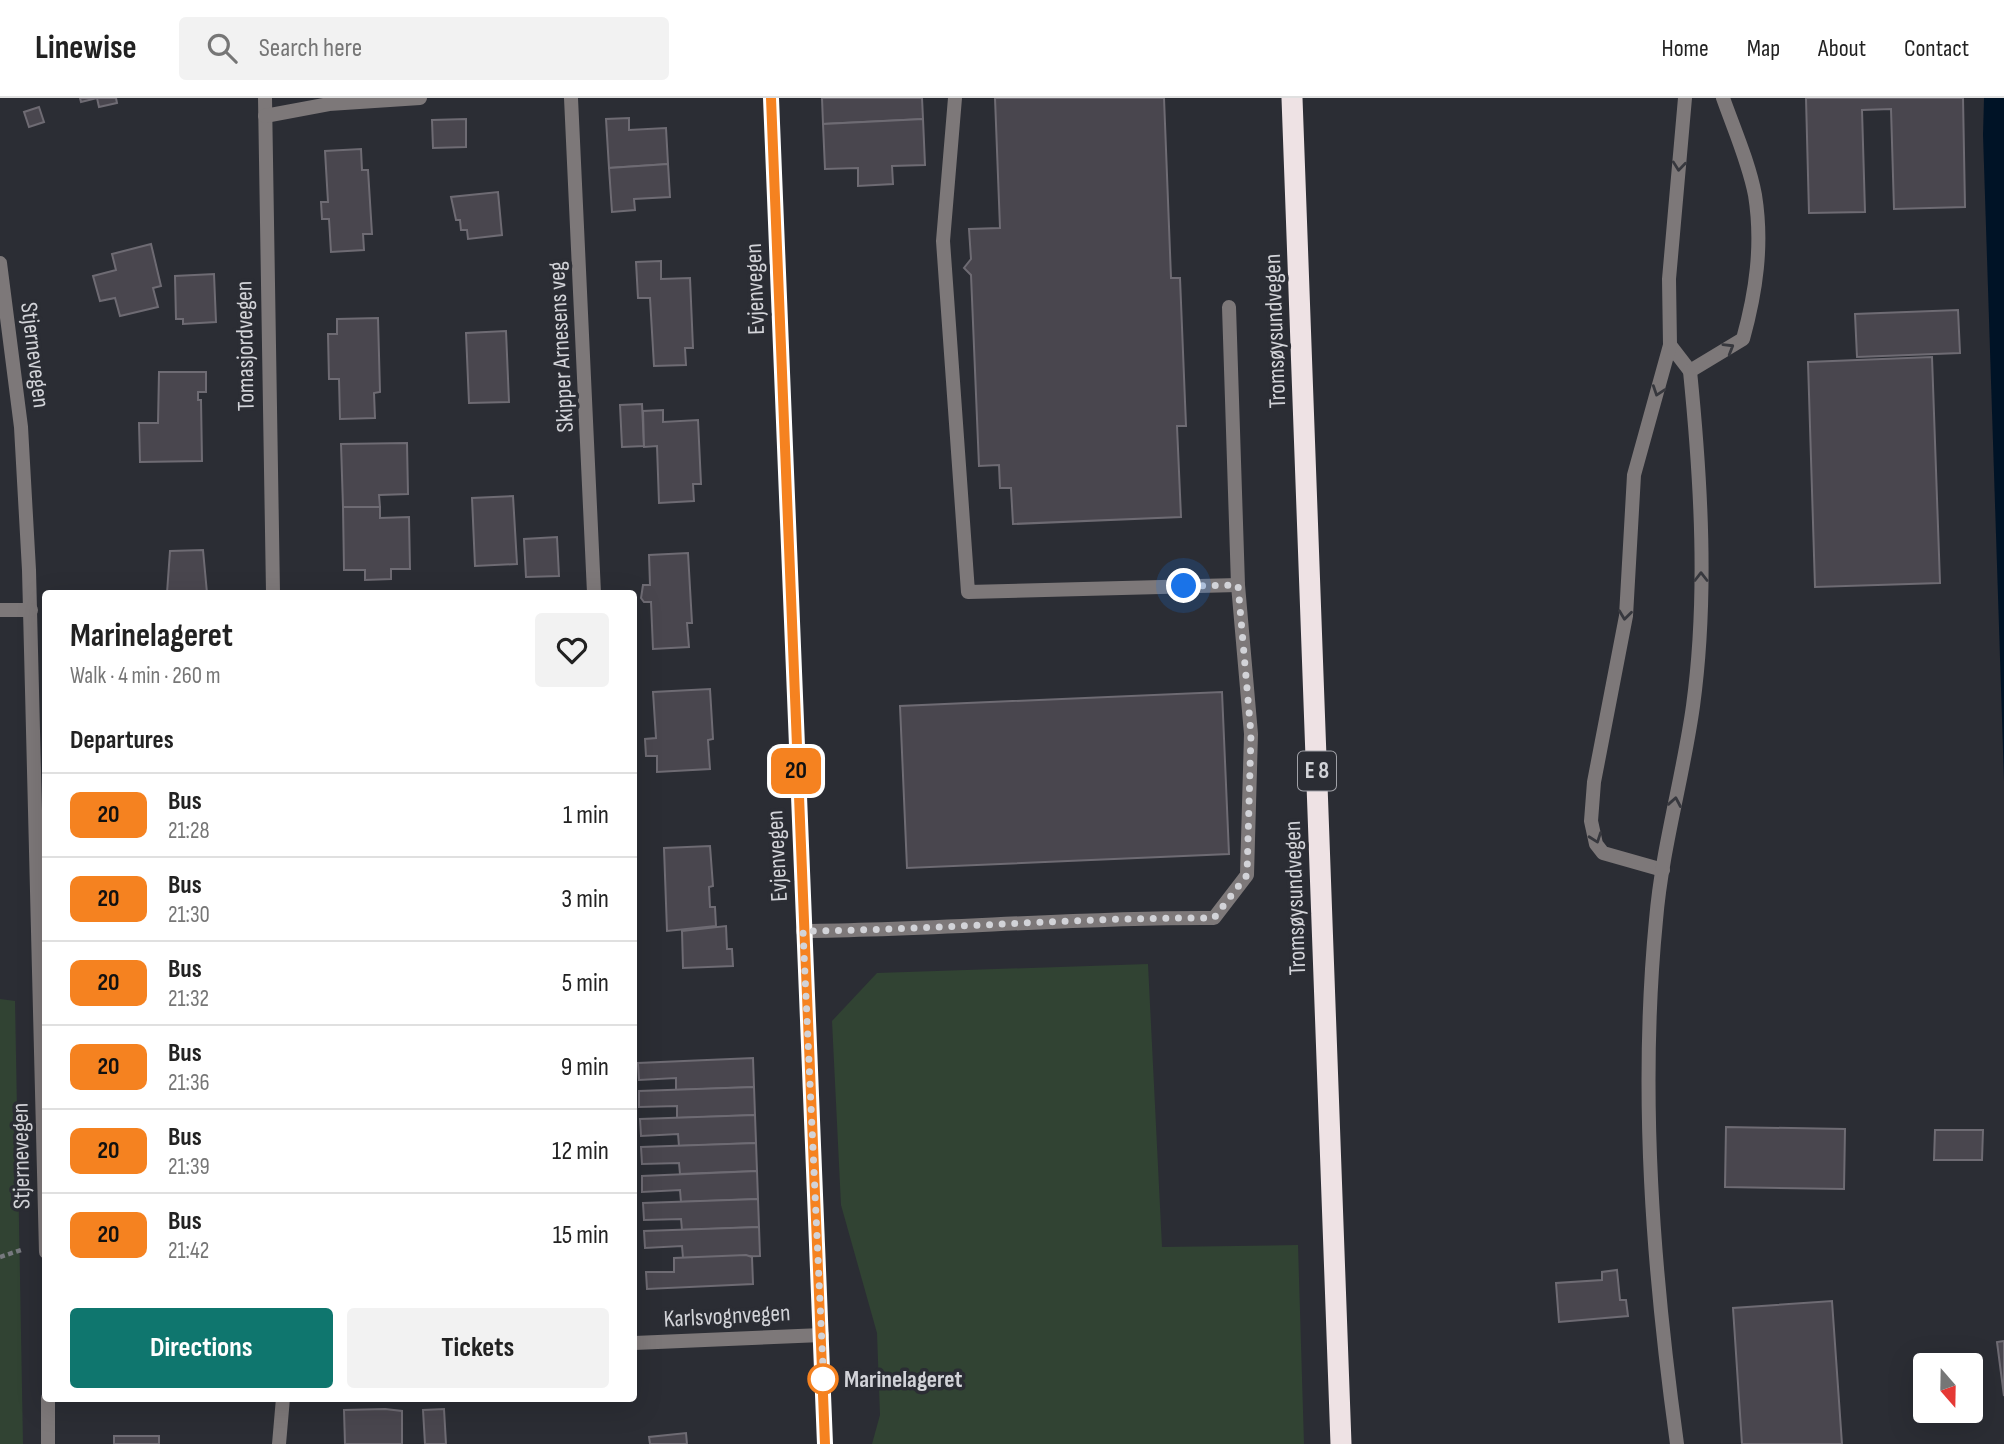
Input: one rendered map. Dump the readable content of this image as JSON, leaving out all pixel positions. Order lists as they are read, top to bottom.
{
  "streets": {
    "highway": ["Tromsøysundvegen", "E 8"],
    "street": [
      "Evjenvegen",
      "Tomasjordvegen",
      "Skipper Arnesens veg",
      "Stjernevegen",
      "Karlsvognvegen"
    ]
  },
  "crossings": [
    ["Evjenvegen", "Karlsvognvegen"]
  ],
  "places": ["Marinelageret"],
  "lines": ["bus line 20"],
  "north": "bottom",
  "page": {
    "header": "Linewise",
    "search": "Search here",
    "nav": [
      "Home",
      "Map",
      "About",
      "Contact"
    ],
    "on_map": "20",
    "heading": [
      ["Marinelageret", "Walk · 4 min · 260 m"],
      "Departures"
    ],
    "list": [
      {
        "mark": "20",
        "name": "Bus",
        "note": "21:28",
        "value": "1 min"
      },
      {
        "mark": "20",
        "name": "Bus",
        "note": "21:30",
        "value": "3 min"
      },
      {
        "mark": "20",
        "name": "Bus",
        "note": "21:32",
        "value": "5 min"
      },
      {
        "mark": "20",
        "name": "Bus",
        "note": "21:36",
        "value": "9 min"
      },
      {
        "mark": "20",
        "name": "Bus",
        "note": "21:39",
        "value": "12 min"
      },
      {
        "mark": "20",
        "name": "Bus",
        "note": "21:42",
        "value": "15 min"
      }
    ],
    "buttons": ["Directions", "Tickets"]
  }
}
